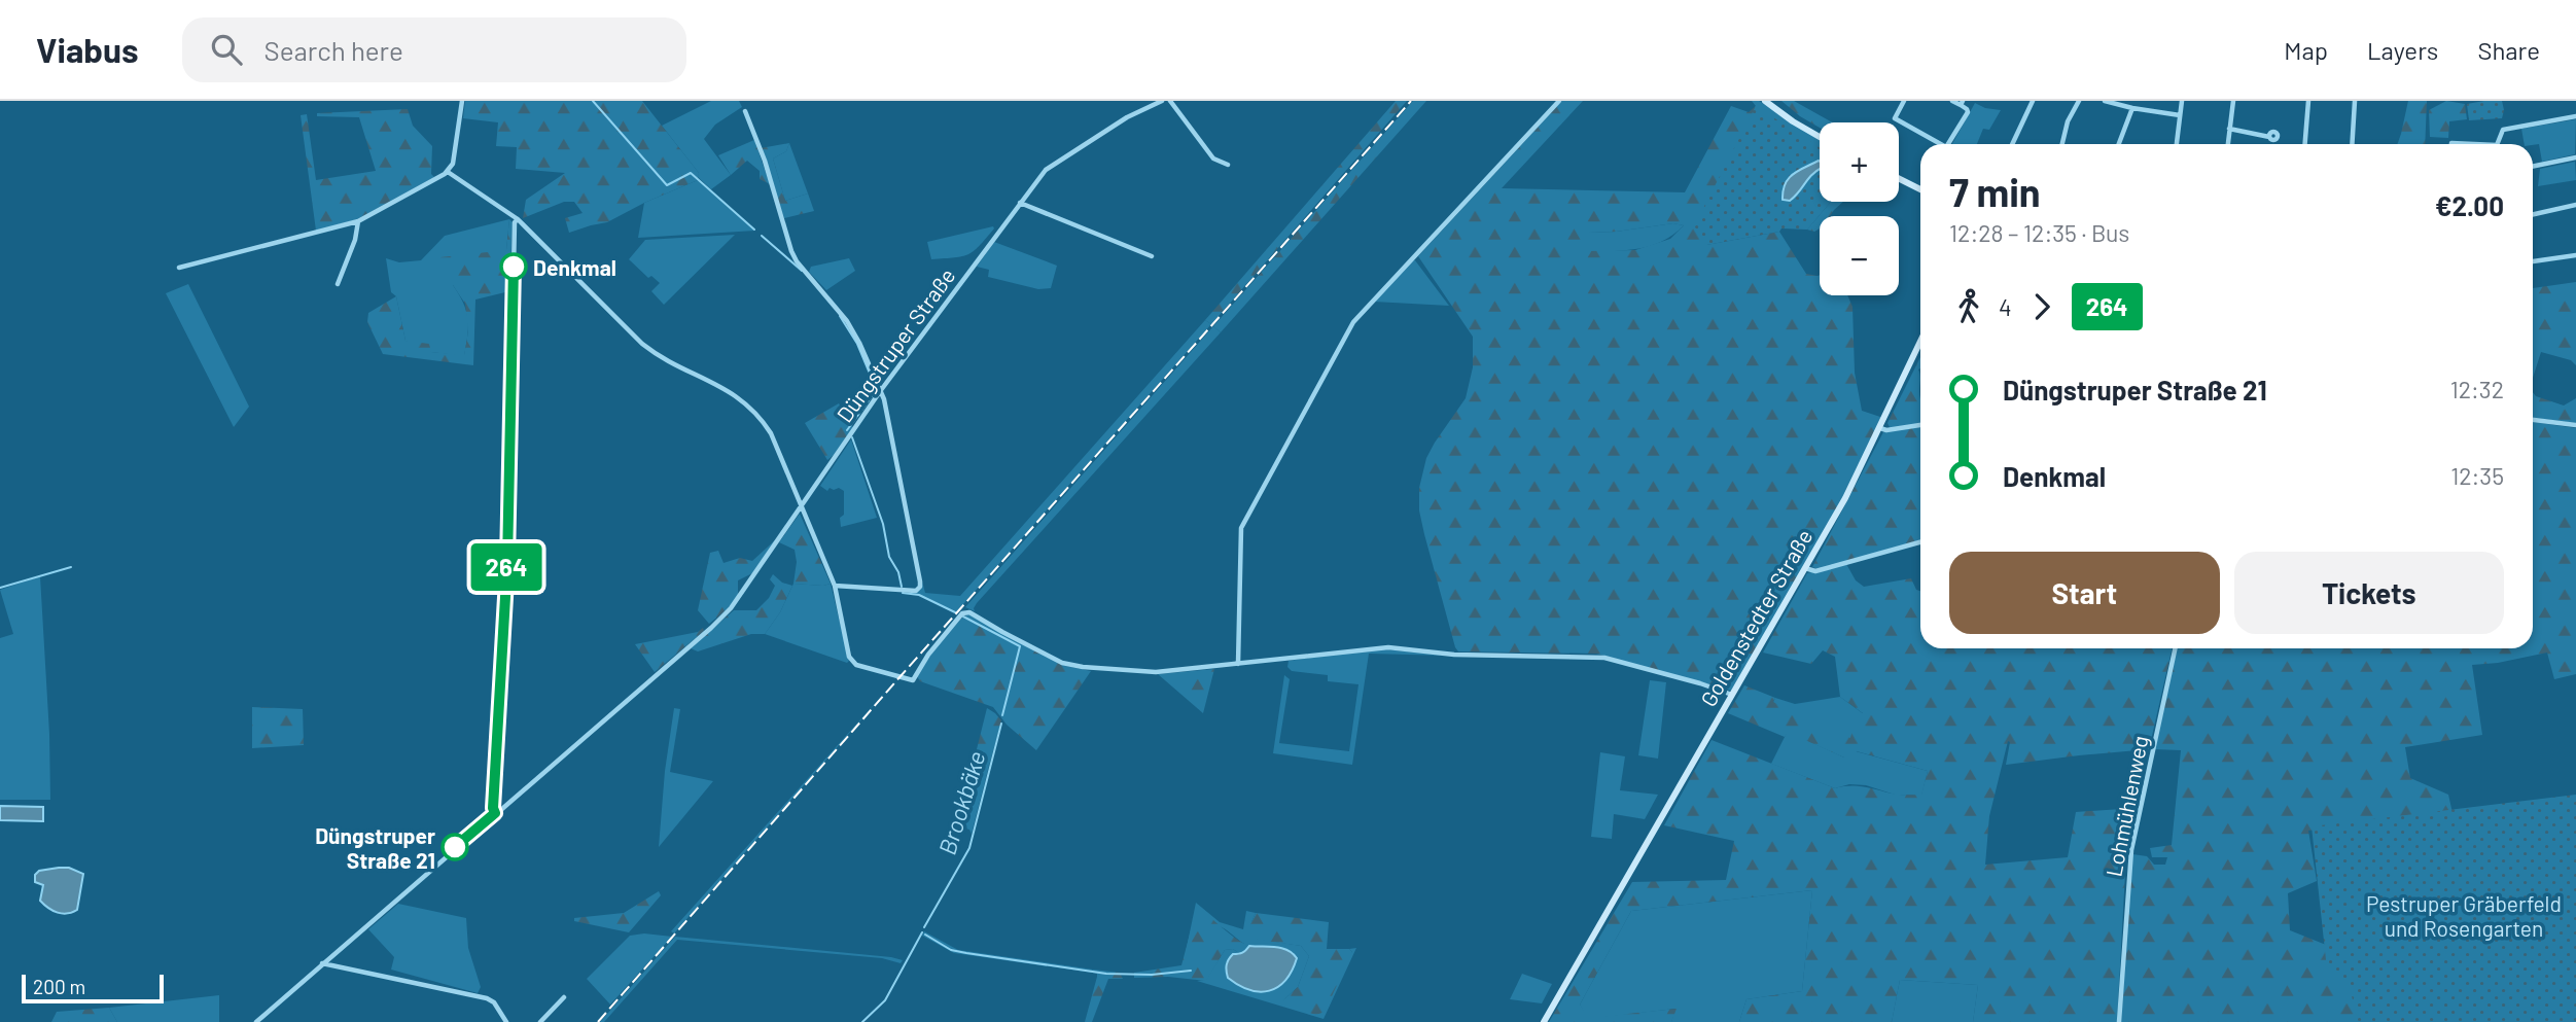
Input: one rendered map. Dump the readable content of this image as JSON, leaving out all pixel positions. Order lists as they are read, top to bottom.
{
  "streets": {
    "main road": ["Goldenstedter Straße"],
    "street": ["Düngstruper Straße", "Lohmühlenweg"]
  },
  "water": ["Brookbäke"],
  "parks": ["Pestruper Gräberfeld und Rosengarten"],
  "places": ["Denkmal", "Düngstruper Straße 21"],
  "lines": ["bus line 264"],
  "scale_bar": "200 m",
  "page": {
    "header": "Viabus",
    "search": "Search here",
    "nav": ["Map", "Layers", "Share"],
    "on_map": "264",
    "map_buttons": ["+", "−"],
    "heading": ["7 min", "12:28 – 12:35 · Bus", "€2.00"],
    "legs": ["4", "264"],
    "list": [
      {
        "name": "Düngstruper Straße 21",
        "value": "12:32"
      },
      {
        "name": "Denkmal",
        "value": "12:35"
      }
    ],
    "buttons": ["Start", "Tickets"],
    "scale": "200 m"
  }
}
